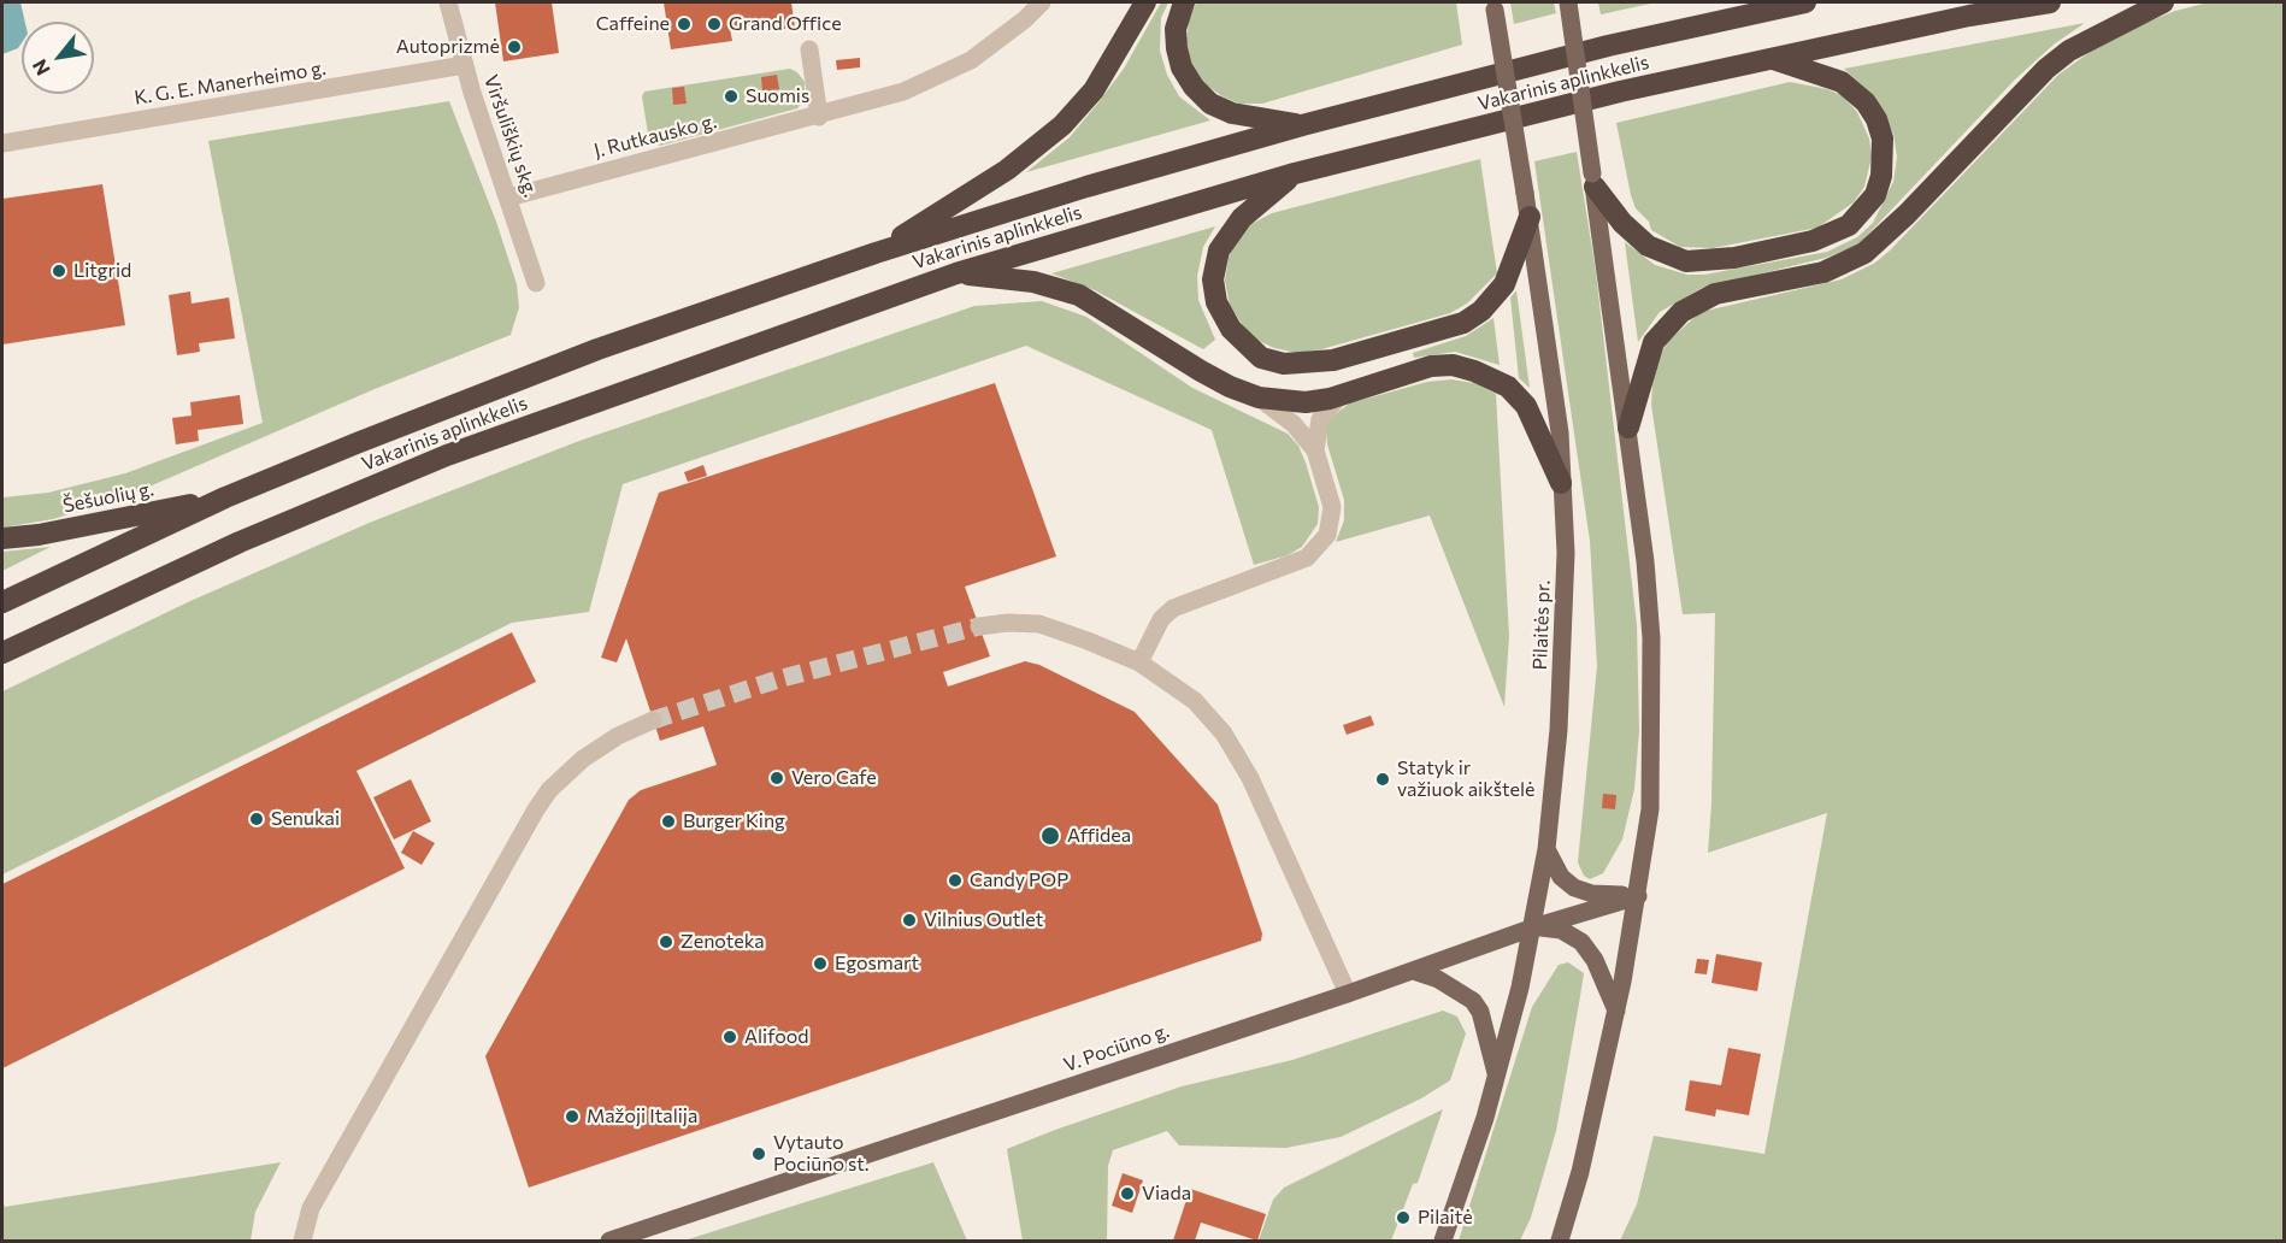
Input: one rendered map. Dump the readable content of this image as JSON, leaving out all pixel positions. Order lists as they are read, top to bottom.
{
  "streets": {
    "highway": ["Vakarinis aplinkkelis", "Šešuolių g."],
    "main road": ["Pilaitės pr.", "V. Pociūno g."],
    "street": ["K. G. E. Manerheimo g.", "Viršuliškių skg.", "J. Rutkausko g."]
  },
  "crossings": [
    ["K. G. E. Manerheimo g.", "Viršuliškių skg."],
    ["Vakarinis aplinkkelis", "Šešuolių g."],
    ["Viršuliškių skg.", "J. Rutkausko g."],
    ["Pilaitės pr.", "V. Pociūno g."]
  ],
  "places": [
    "Caffeine",
    "Grand Office",
    "Autoprizmė",
    "Suomis",
    "Litgrid",
    "Vero Cafe",
    "Statyk ir važiuok aikštelė",
    "Senukai",
    "Burger King",
    "Affidea",
    "Candy POP",
    "Vilnius Outlet",
    "Zenoteka",
    "Egosmart",
    "Alifood",
    "Mažoji Italija",
    "Vytauto Pociūno st.",
    "Viada",
    "Pilaitė"
  ],
  "north": "bottom left"
}
